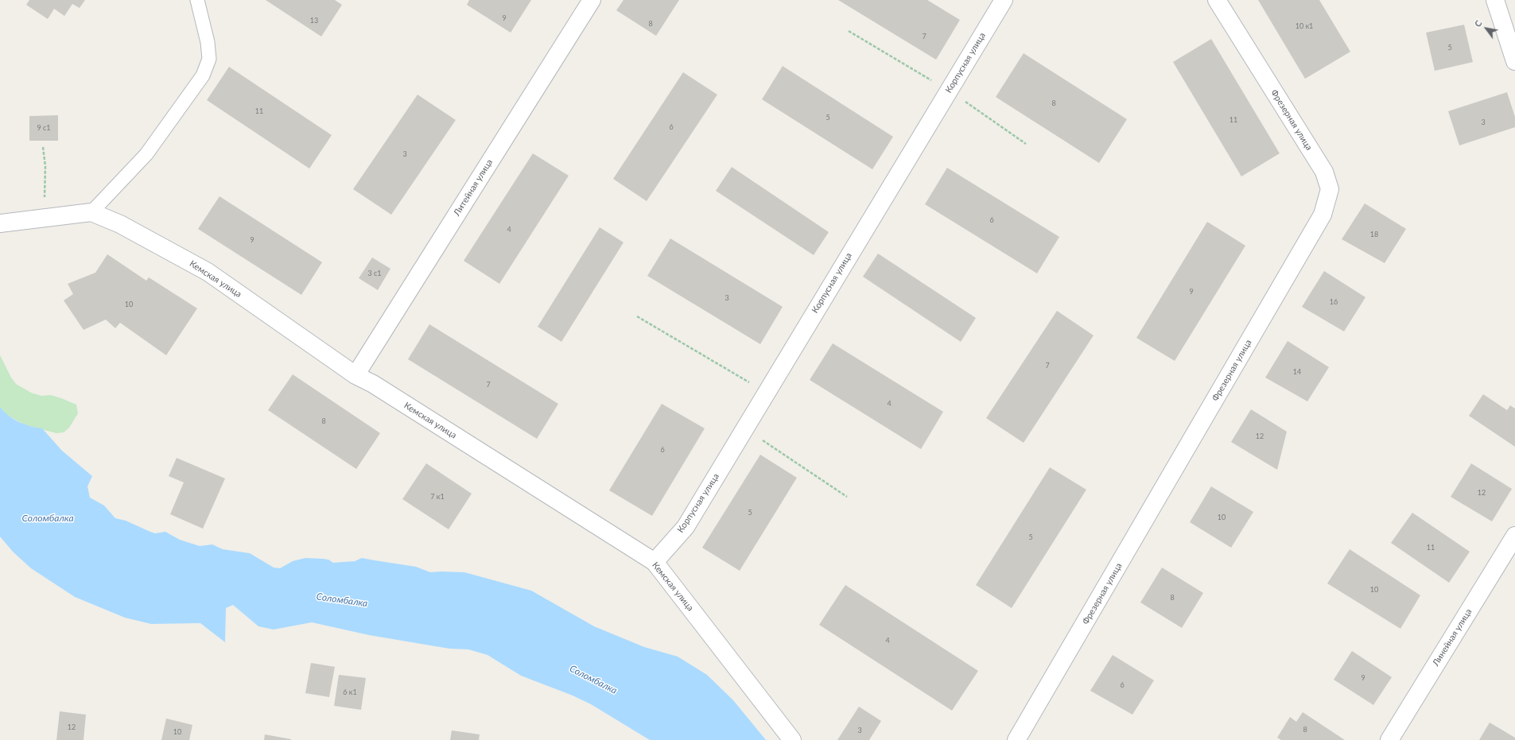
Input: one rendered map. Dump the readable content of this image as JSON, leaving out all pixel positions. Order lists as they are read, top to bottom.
{
  "streets": {
    "street": [
      "Корпусная улица",
      "Фрезерная улица",
      "Литейная улица",
      "Кемская улица",
      "Линейная улица"
    ]
  },
  "crossings": [
    ["Корпусная улица", "Кемская улица"],
    ["Литейная улица", "Кемская улица"]
  ],
  "water": ["Соломбалка"],
  "house_numbers": [
    "9",
    "13",
    "8",
    "10 к1",
    "7",
    "5",
    "8",
    "11",
    "5",
    "11",
    "3",
    "6",
    "9 с1",
    "3",
    "6",
    "4",
    "18",
    "9",
    "3 с1",
    "9",
    "3",
    "16",
    "10",
    "7",
    "14",
    "7",
    "4",
    "8",
    "12",
    "6",
    "12",
    "7 к1",
    "5",
    "10",
    "5",
    "11",
    "10",
    "8",
    "4",
    "9",
    "6",
    "6 к1",
    "12",
    "8",
    "3",
    "10"
  ],
  "north": "top left"
}
